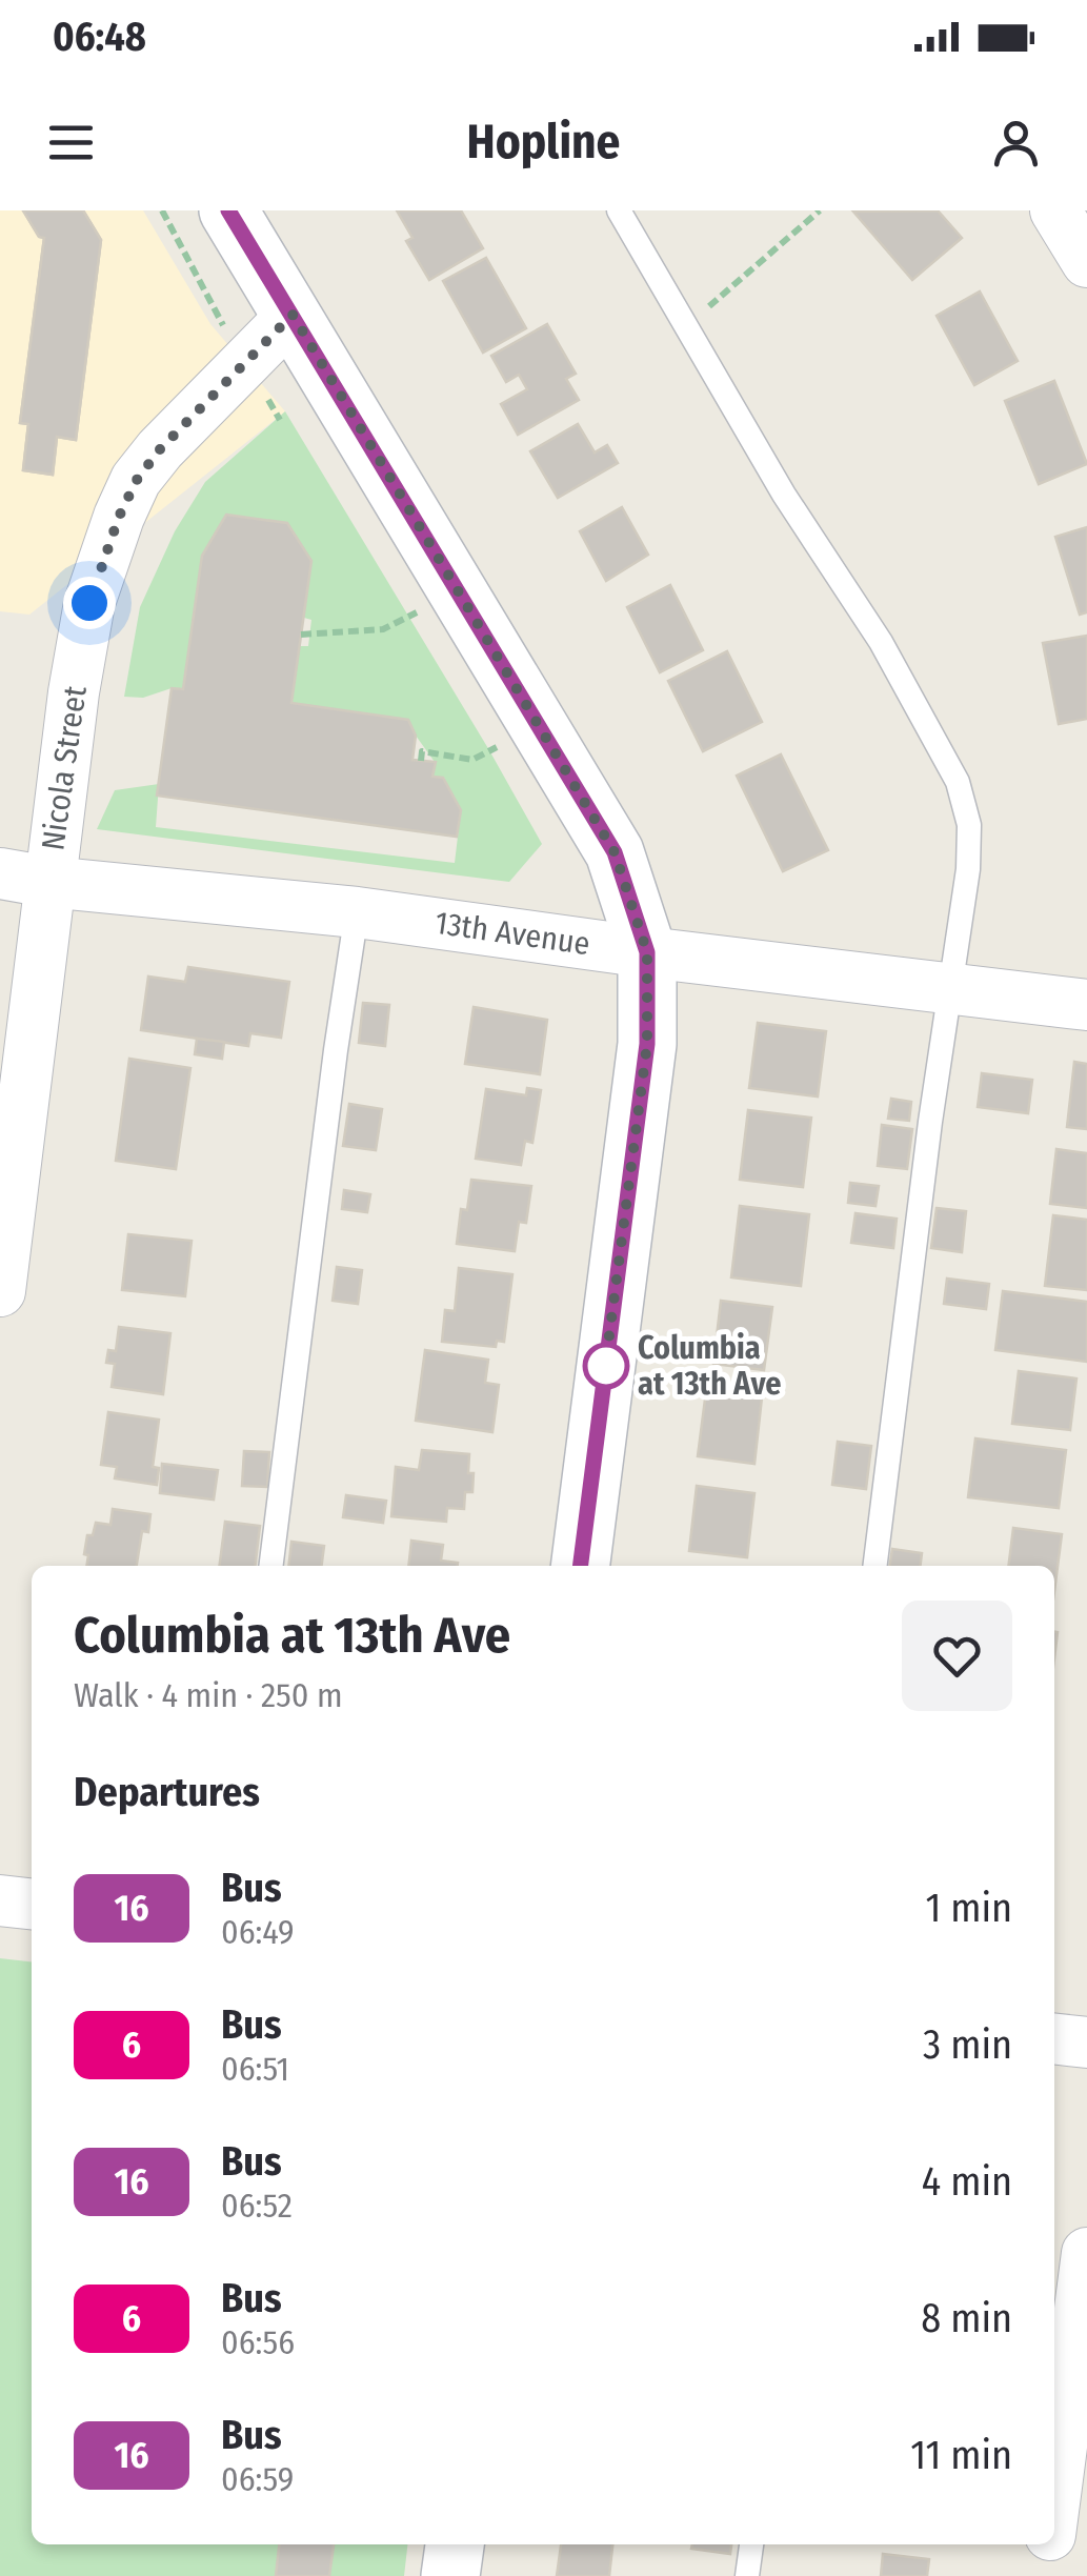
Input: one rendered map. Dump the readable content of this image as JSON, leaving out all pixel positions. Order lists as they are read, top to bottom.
{
  "streets": {
    "street": ["Nicola Street", "13th Avenue"]
  },
  "crossings": [
    ["Nicola Street", "13th Avenue"]
  ],
  "places": ["Columbia at 13th Ave"],
  "lines": ["bus line 16"],
  "page": {
    "status": "06:48",
    "header": "Hopline",
    "heading": [
      ["Columbia at 13th Ave", "Walk · 4 min · 250 m"],
      "Departures"
    ],
    "list": [
      {
        "mark": "16",
        "name": "Bus",
        "note": "06:49",
        "value": "1 min"
      },
      {
        "mark": "6",
        "name": "Bus",
        "note": "06:51",
        "value": "3 min"
      },
      {
        "mark": "16",
        "name": "Bus",
        "note": "06:52",
        "value": "4 min"
      },
      {
        "mark": "6",
        "name": "Bus",
        "note": "06:56",
        "value": "8 min"
      },
      {
        "mark": "16",
        "name": "Bus",
        "note": "06:59",
        "value": "11 min"
      }
    ]
  }
}
